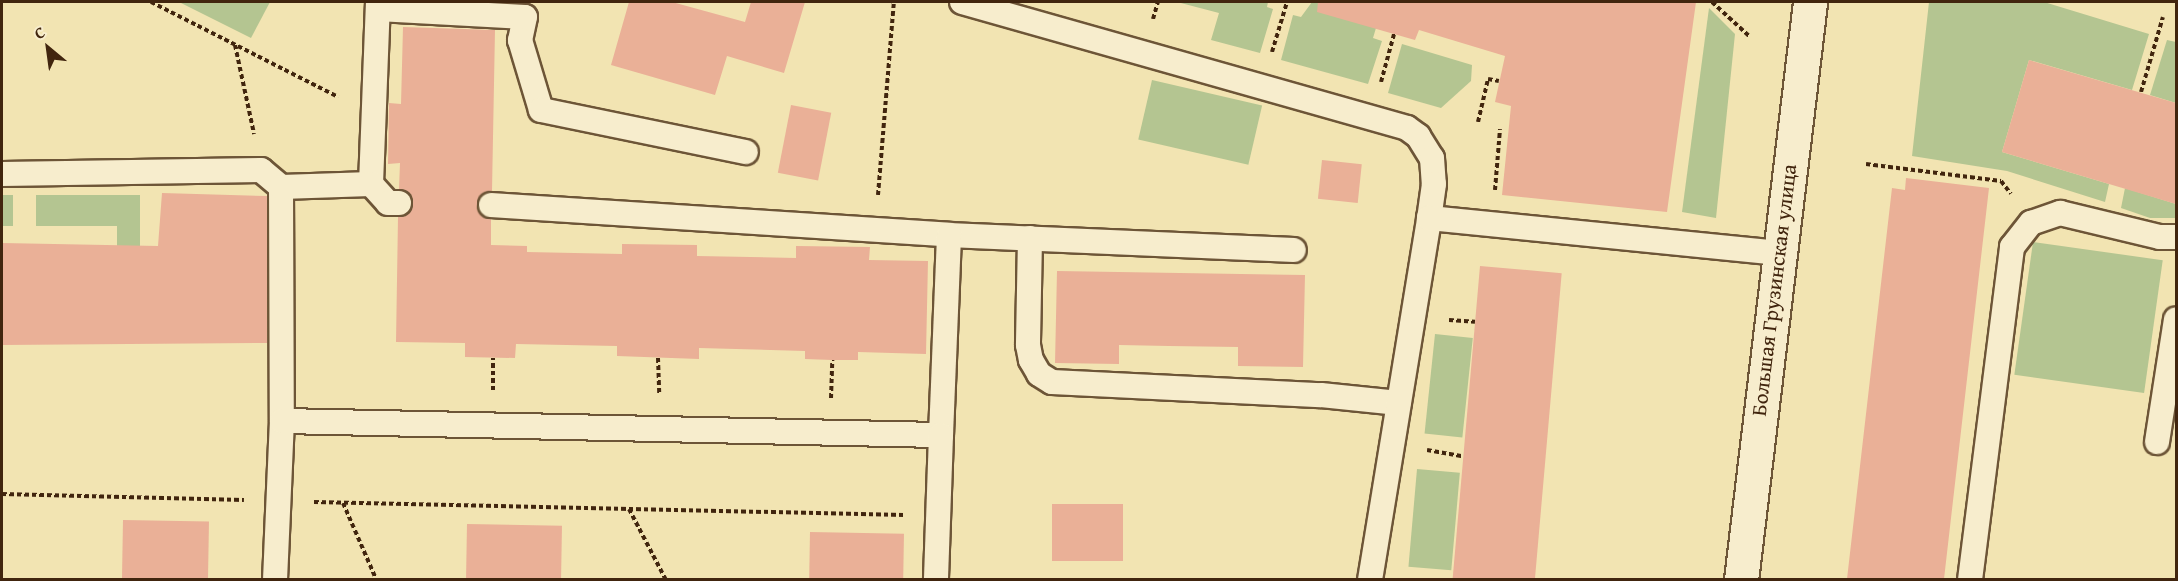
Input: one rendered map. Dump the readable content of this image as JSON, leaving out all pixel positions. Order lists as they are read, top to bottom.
{
  "streets": {
    "main road": ["Большая Грузинская улица"]
  },
  "north": "top left"
}
